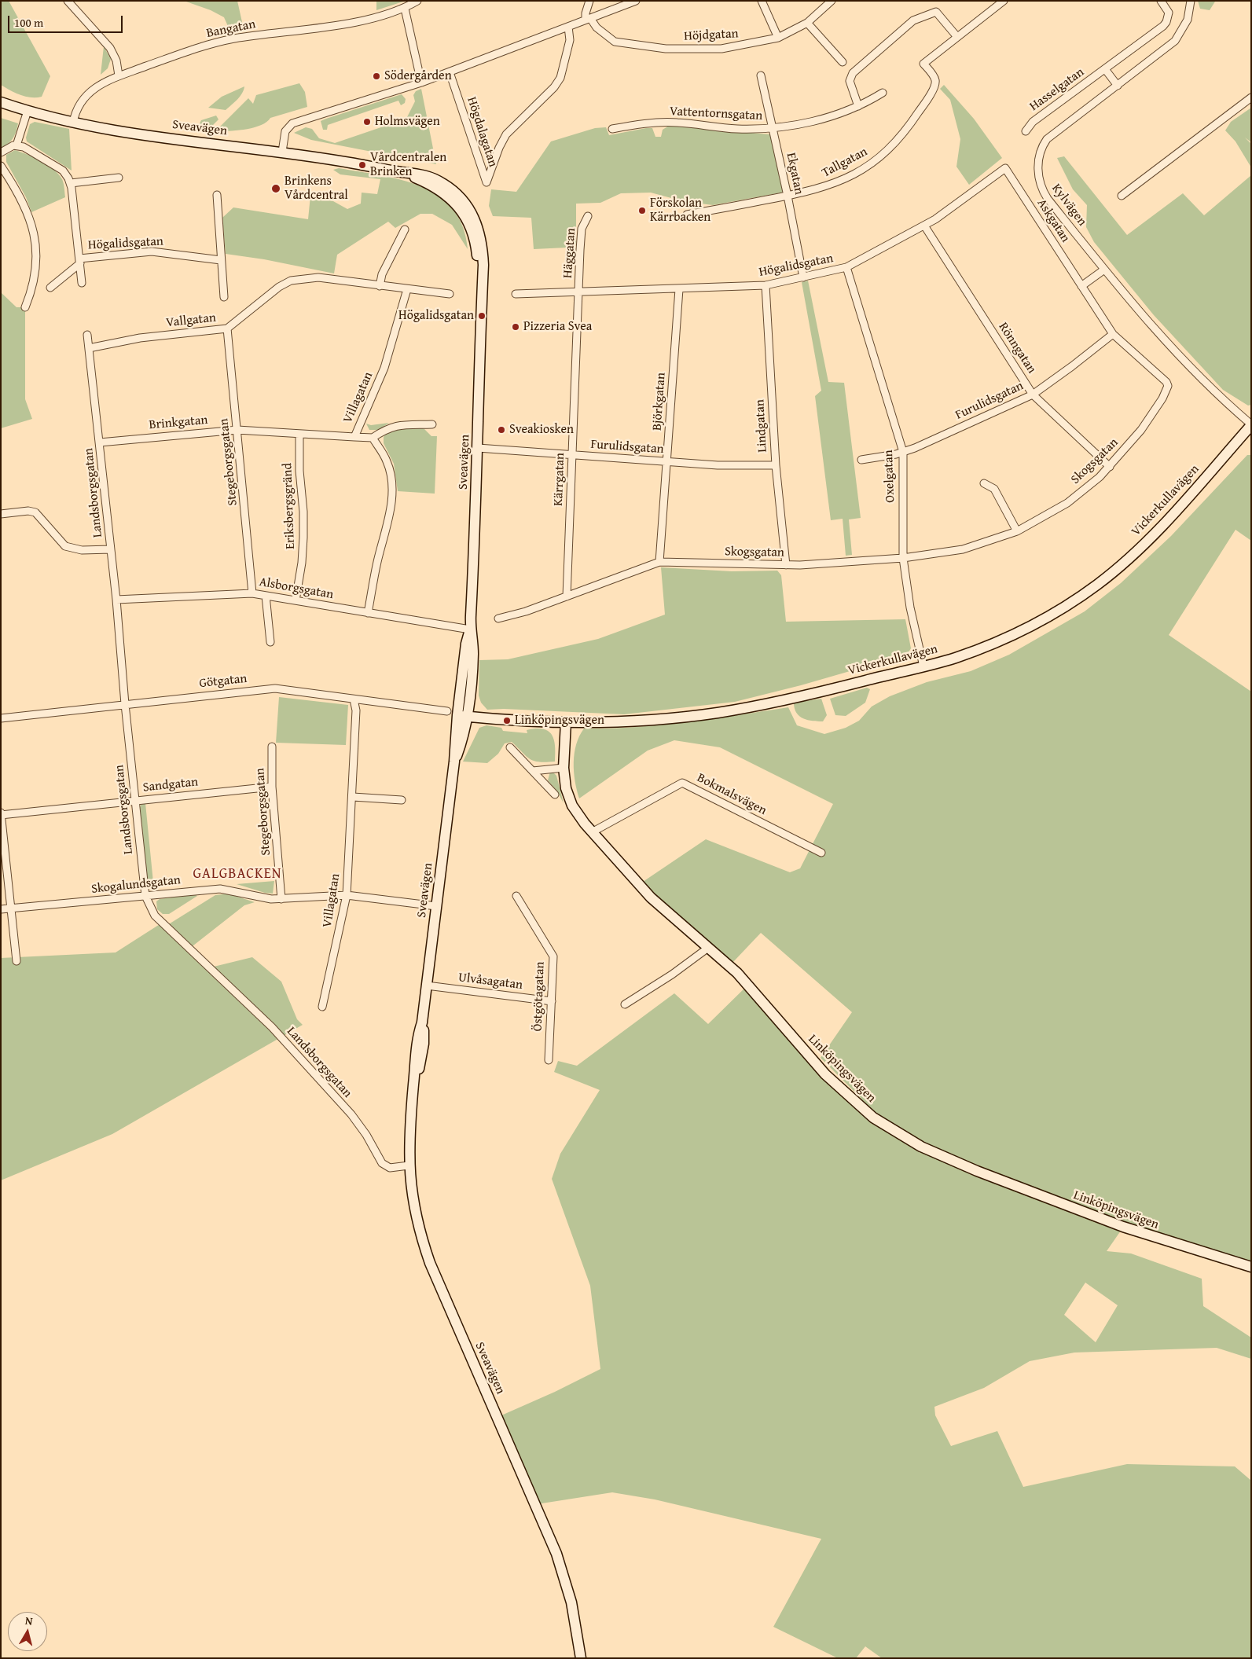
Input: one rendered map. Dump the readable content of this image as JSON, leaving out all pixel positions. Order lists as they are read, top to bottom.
{
  "streets": {
    "main road": ["Sveavägen", "Vickerkullavägen", "Linköpingsvägen"],
    "street": [
      "Bangatan",
      "Höjdgatan",
      "Hasselgatan",
      "Vattentornsgatan",
      "Högdalagatan",
      "Tallgatan",
      "Ekgatan",
      "Kylvägen",
      "Askgatan",
      "Högalidsgatan",
      "Häggatan",
      "Vallgatan",
      "Rönngatan",
      "Villagatan",
      "Furulidsgatan",
      "Björkgatan",
      "Brinkgatan",
      "Lindgatan",
      "Skogsgatan",
      "Stegeborgsgatan",
      "Oxelgatan",
      "Kärrgatan",
      "Landsborgsgatan",
      "Eriksbergsgränd",
      "Alsborgsgatan",
      "Götgatan",
      "Sandgatan",
      "Bokmalsvägen",
      "Skogalundsgatan",
      "Ulvåsagatan",
      "Östgötagatan"
    ]
  },
  "crossings": [
    ["Bangatan", "Sveavägen"],
    ["Vattentornsgatan", "Ekgatan"],
    ["Sveavägen", "Furulidsgatan"],
    ["Sveavägen", "Landsborgsgatan"],
    ["Sveavägen", "Vickerkullavägen"],
    ["Sveavägen", "Alsborgsgatan"],
    ["Sveavägen", "Skogalundsgatan"],
    ["Sveavägen", "Ulvåsagatan"],
    ["Tallgatan", "Ekgatan"],
    ["Ekgatan", "Högalidsgatan"],
    ["Kylvägen", "Vickerkullavägen"],
    ["Askgatan", "Högalidsgatan"],
    ["Askgatan", "Furulidsgatan"],
    ["Askgatan", "Skogsgatan"],
    ["Högalidsgatan", "Häggatan"],
    ["Högalidsgatan", "Rönngatan"],
    ["Högalidsgatan", "Björkgatan"],
    ["Högalidsgatan", "Lindgatan"],
    ["Högalidsgatan", "Oxelgatan"],
    ["Högalidsgatan", "Kärrgatan"],
    ["Häggatan", "Kärrgatan"],
    ["Vallgatan", "Stegeborgsgatan"],
    ["Vallgatan", "Landsborgsgatan"],
    ["Rönngatan", "Furulidsgatan"],
    ["Rönngatan", "Skogsgatan"],
    ["Villagatan", "Brinkgatan"],
    ["Villagatan", "Götgatan"],
    ["Villagatan", "Skogalundsgatan"],
    ["Furulidsgatan", "Björkgatan"],
    ["Furulidsgatan", "Lindgatan"],
    ["Furulidsgatan", "Oxelgatan"],
    ["Furulidsgatan", "Kärrgatan"],
    ["Björkgatan", "Skogsgatan"],
    ["Brinkgatan", "Stegeborgsgatan"],
    ["Brinkgatan", "Landsborgsgatan"],
    ["Brinkgatan", "Eriksbergsgränd"],
    ["Lindgatan", "Skogsgatan"],
    ["Skogsgatan", "Oxelgatan"],
    ["Skogsgatan", "Kärrgatan"],
    ["Stegeborgsgatan", "Alsborgsgatan"],
    ["Stegeborgsgatan", "Sandgatan"],
    ["Stegeborgsgatan", "Skogalundsgatan"],
    ["Oxelgatan", "Vickerkullavägen"],
    ["Landsborgsgatan", "Alsborgsgatan"],
    ["Landsborgsgatan", "Götgatan"],
    ["Landsborgsgatan", "Sandgatan"],
    ["Landsborgsgatan", "Skogalundsgatan"],
    ["Vickerkullavägen", "Linköpingsvägen"],
    ["Eriksbergsgränd", "Alsborgsgatan"],
    ["Bokmalsvägen", "Linköpingsvägen"],
    ["Ulvåsagatan", "Östgötagatan"]
  ],
  "districts": ["GALGBACKEN"],
  "places": [
    "Södergården",
    "Holmsvägen",
    "Vårdcentralen Brinken",
    "Brinkens Vårdcentral",
    "Förskolan Kärrbacken",
    "Högalidsgatan",
    "Pizzeria Svea",
    "Sveakiosken",
    "Linköpingsvägen"
  ],
  "scale_bar": "100 m",
  "north": "top"
}
